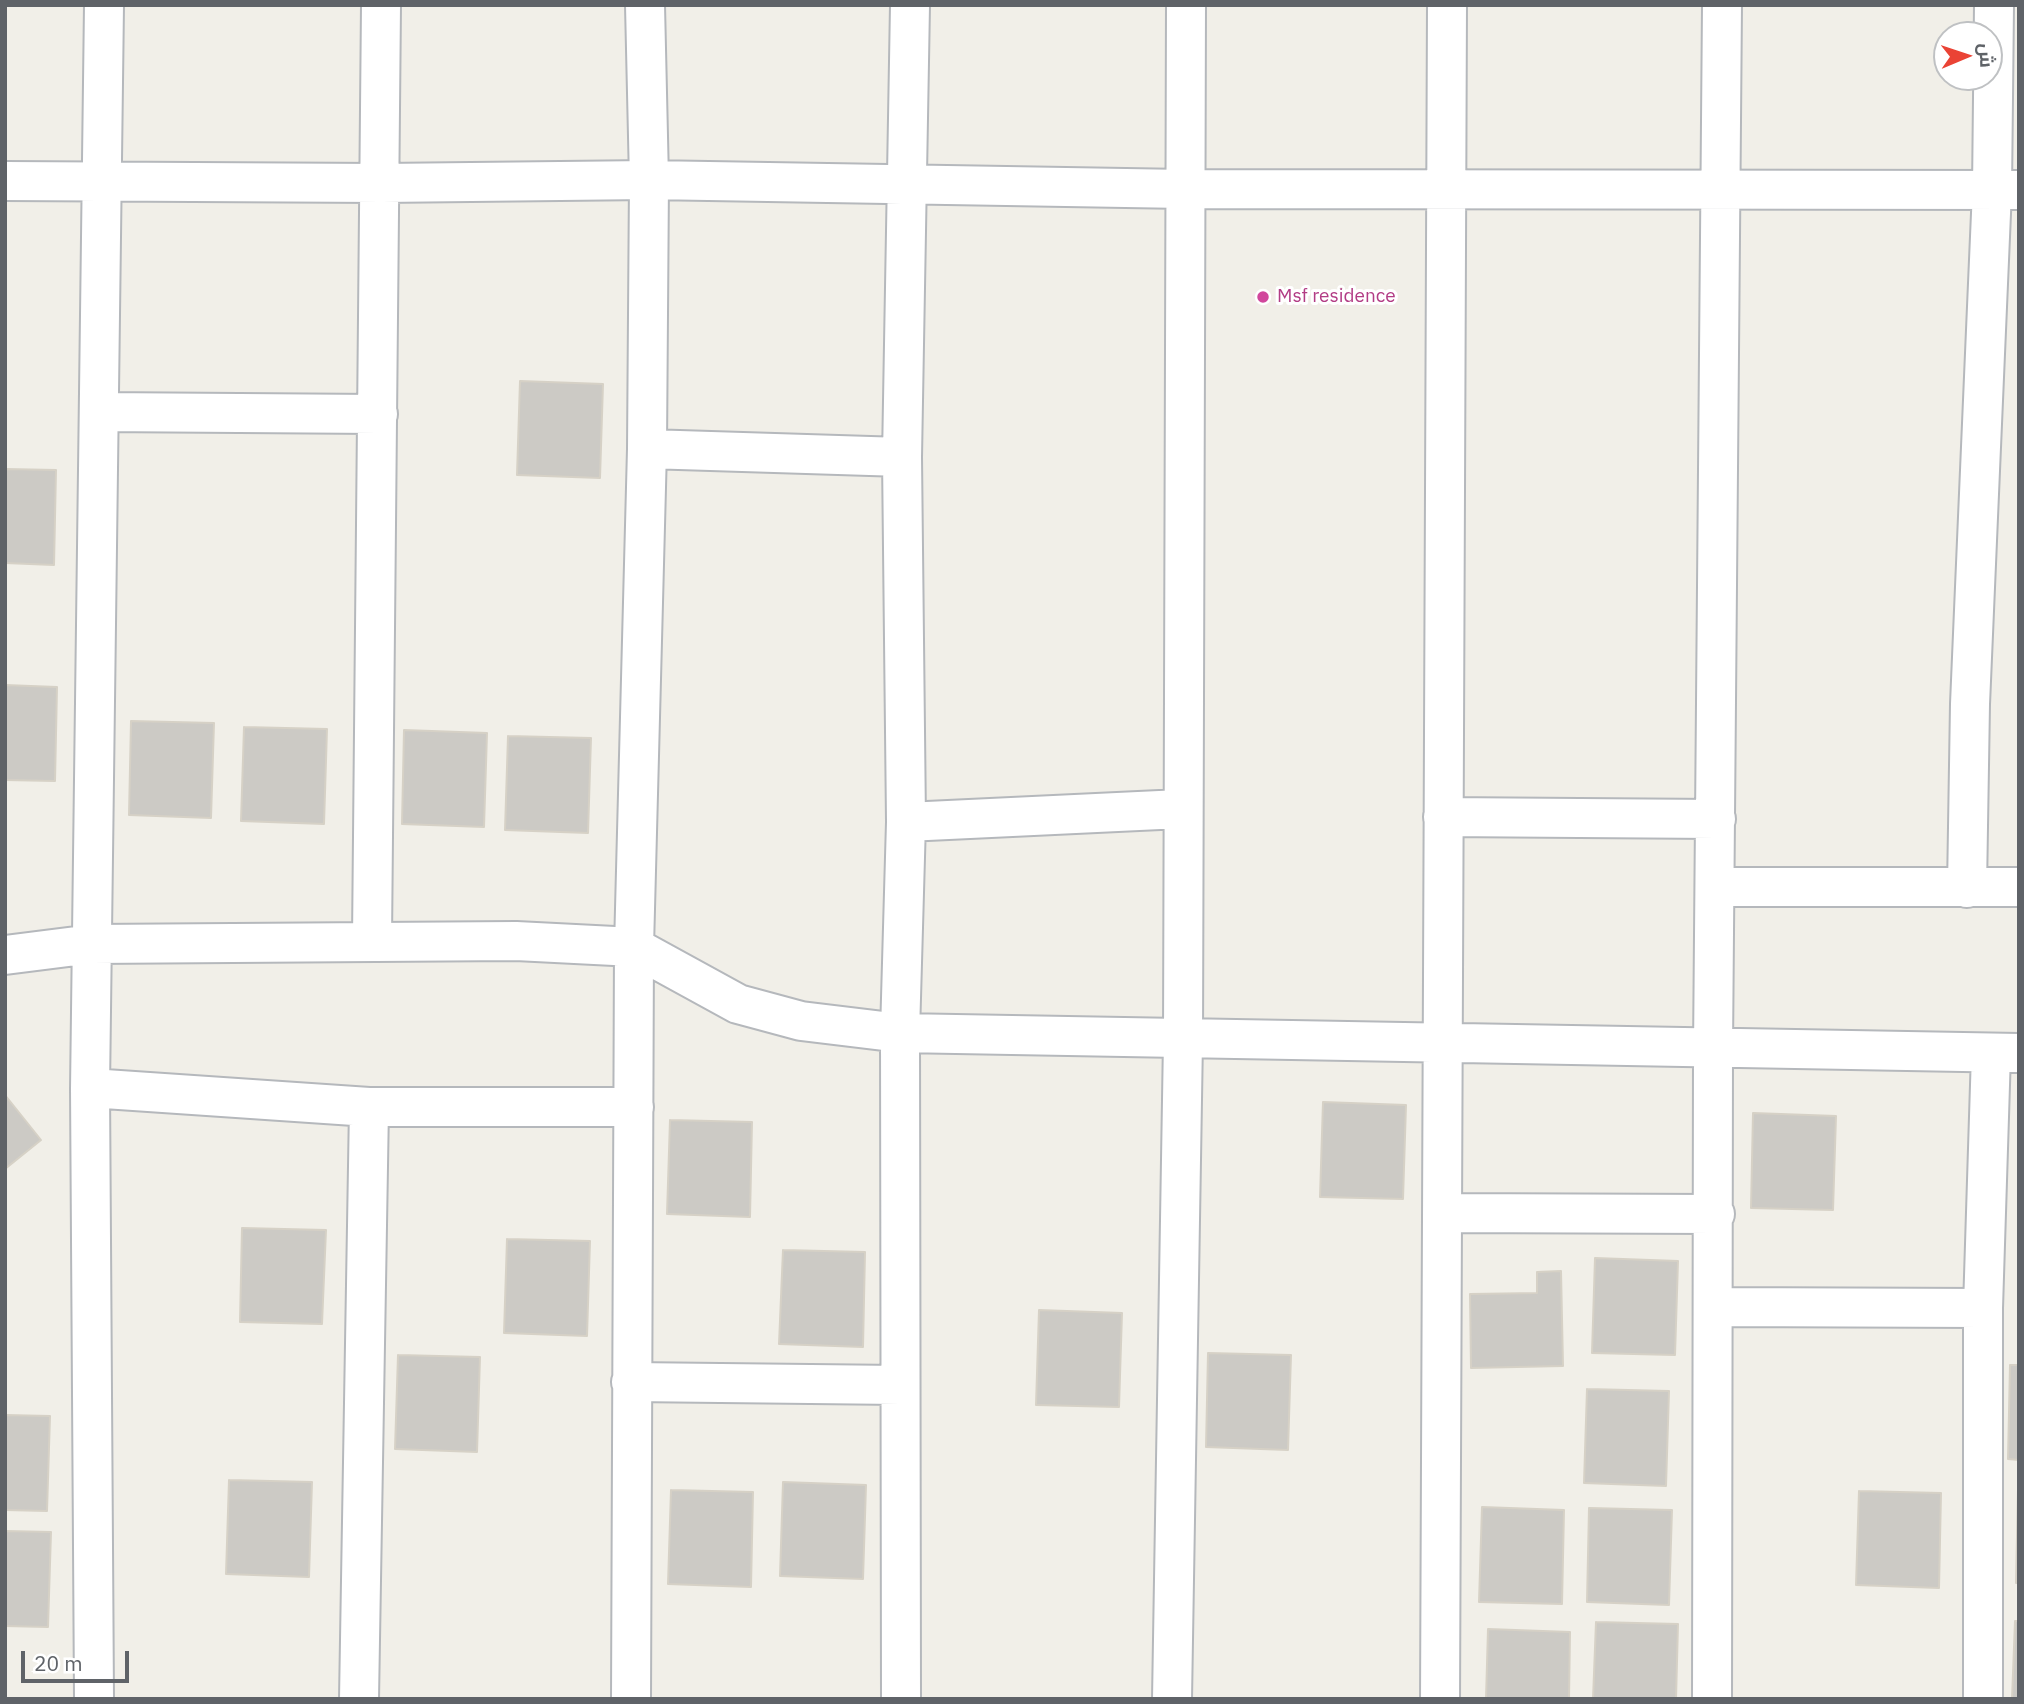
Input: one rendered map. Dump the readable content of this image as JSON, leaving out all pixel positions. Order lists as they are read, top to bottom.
{
  "places": ["Msf residence"],
  "scale_bar": "20 m",
  "north": "right"
}
